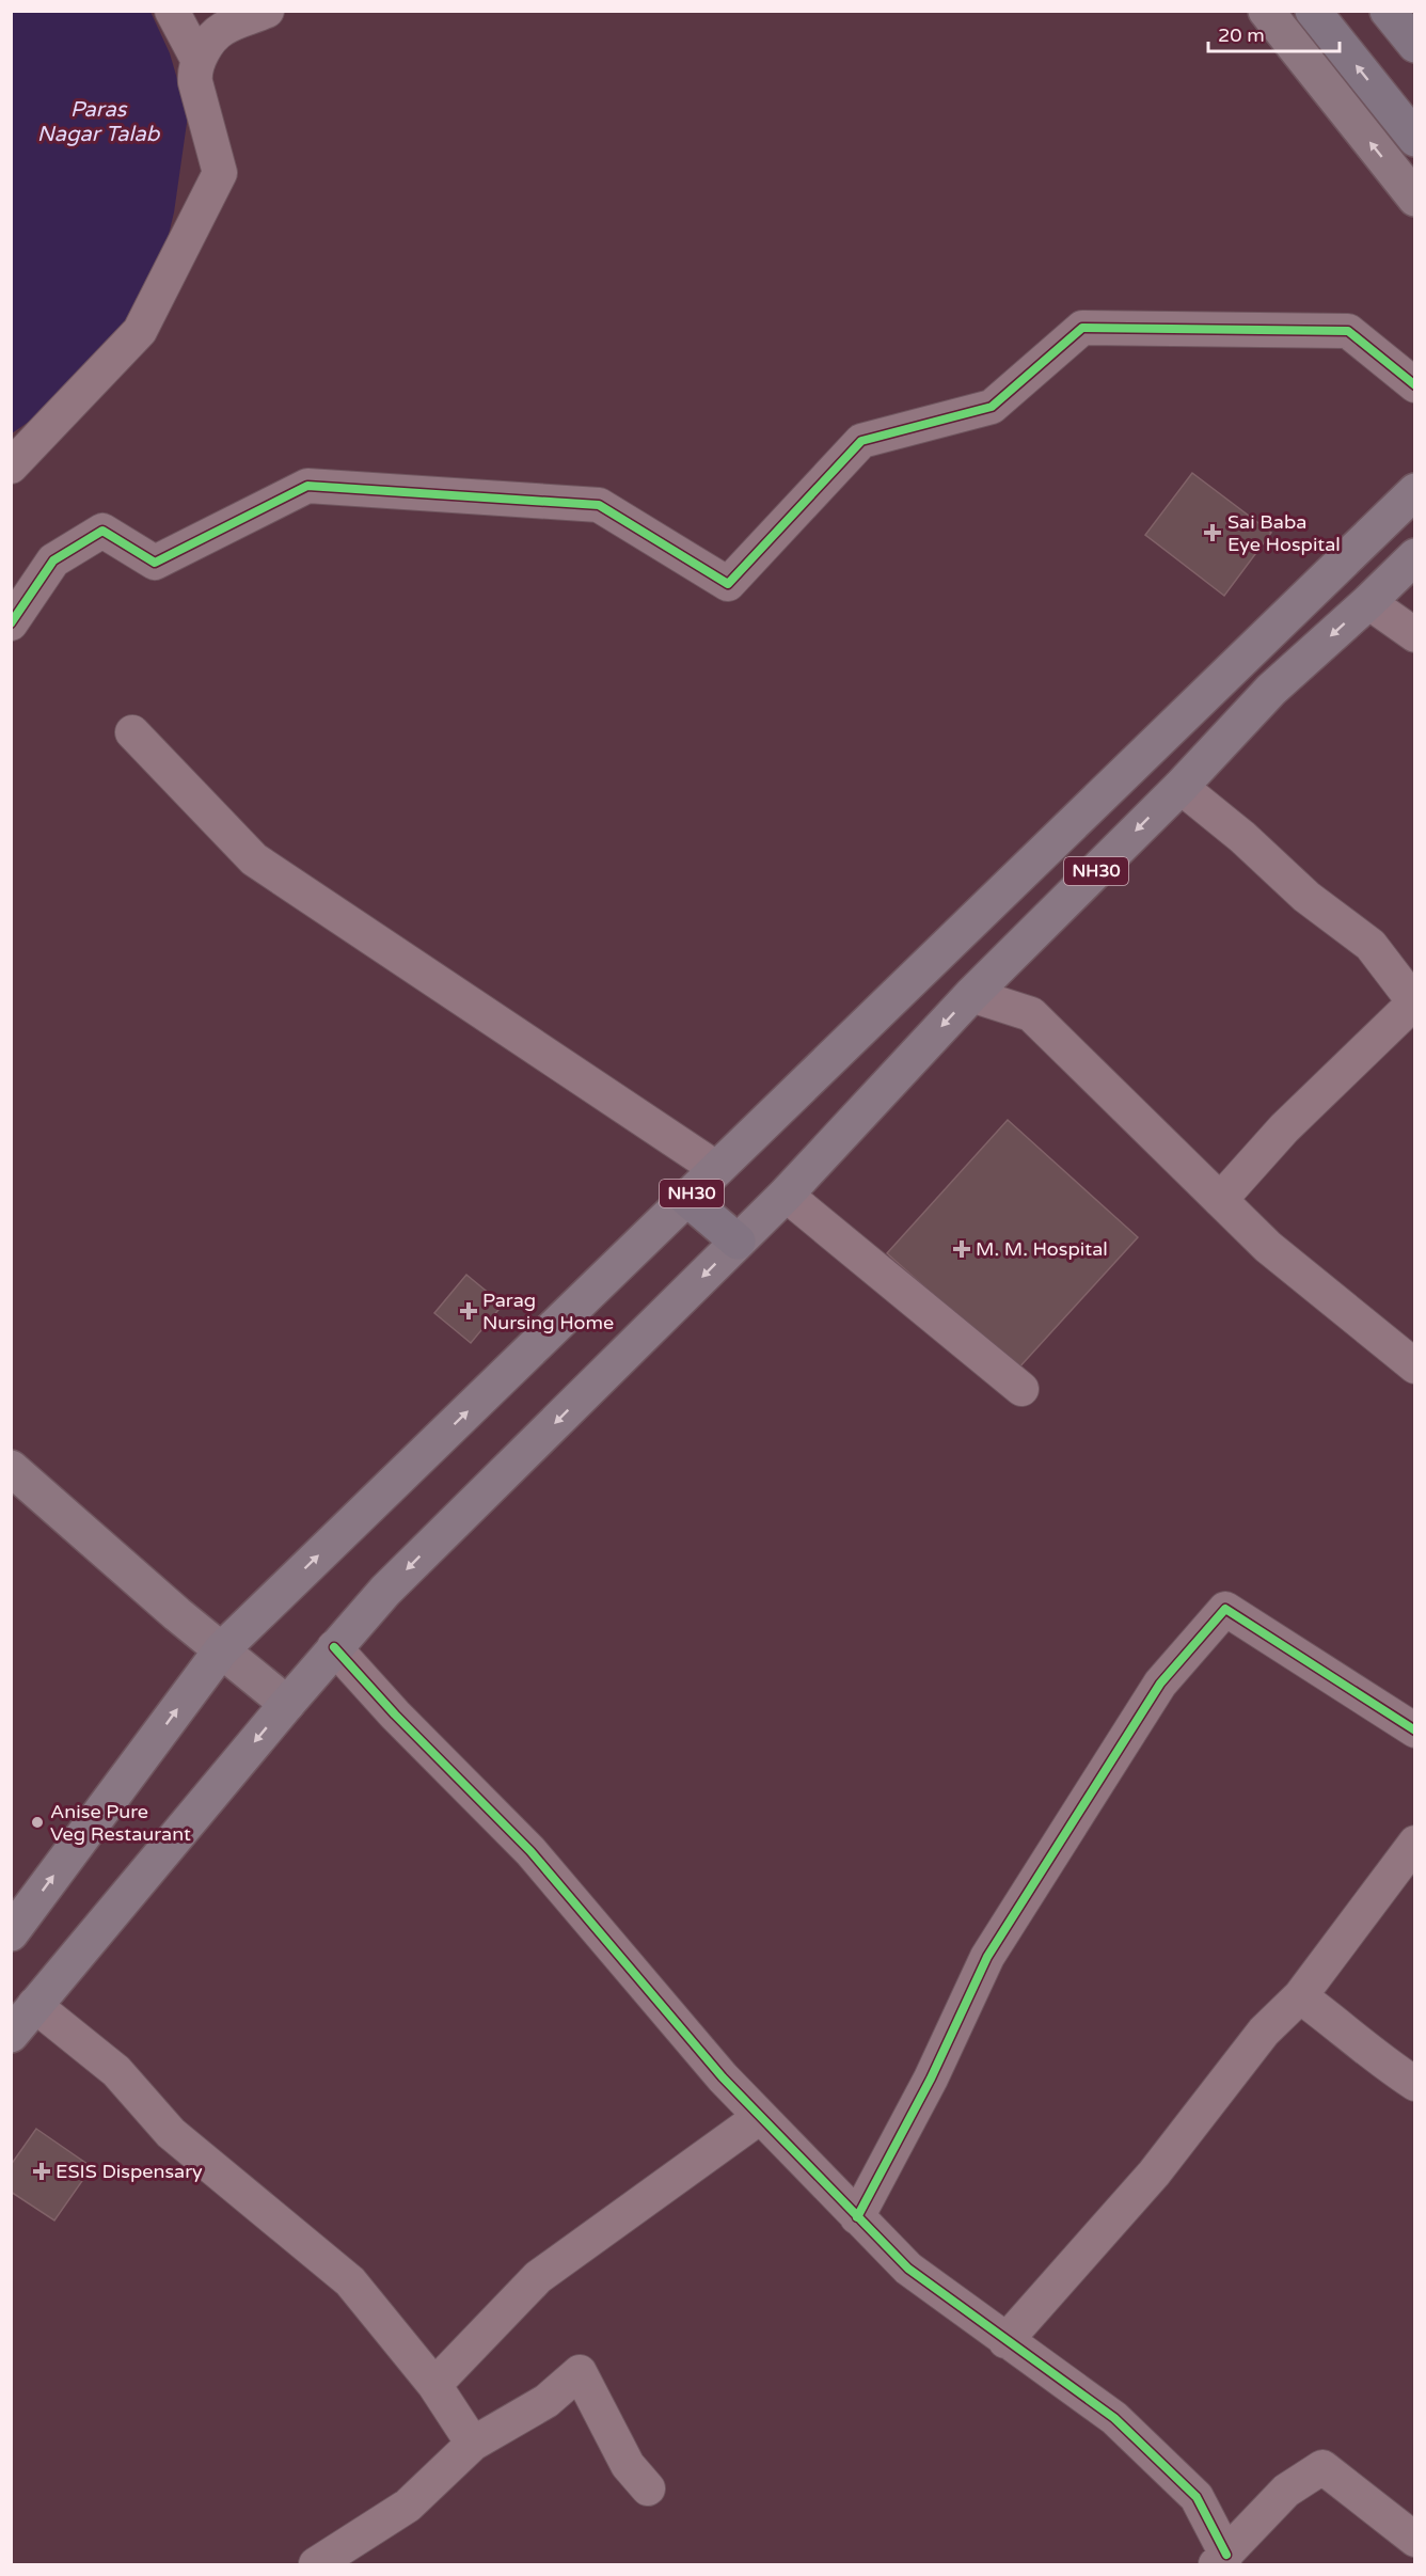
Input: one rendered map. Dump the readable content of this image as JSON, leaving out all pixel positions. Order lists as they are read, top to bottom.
{
  "streets": {
    "main road": ["NH30"]
  },
  "water": ["Paras Nagar Talab"],
  "places": {
    "health": [
      "Sai Baba Eye Hospital",
      "M. M. Hospital",
      "Parag Nursing Home",
      "ESIS Dispensary"
    ],
    "other": ["Anise Pure Veg Restaurant"]
  },
  "scale_bar": "20 m"
}
